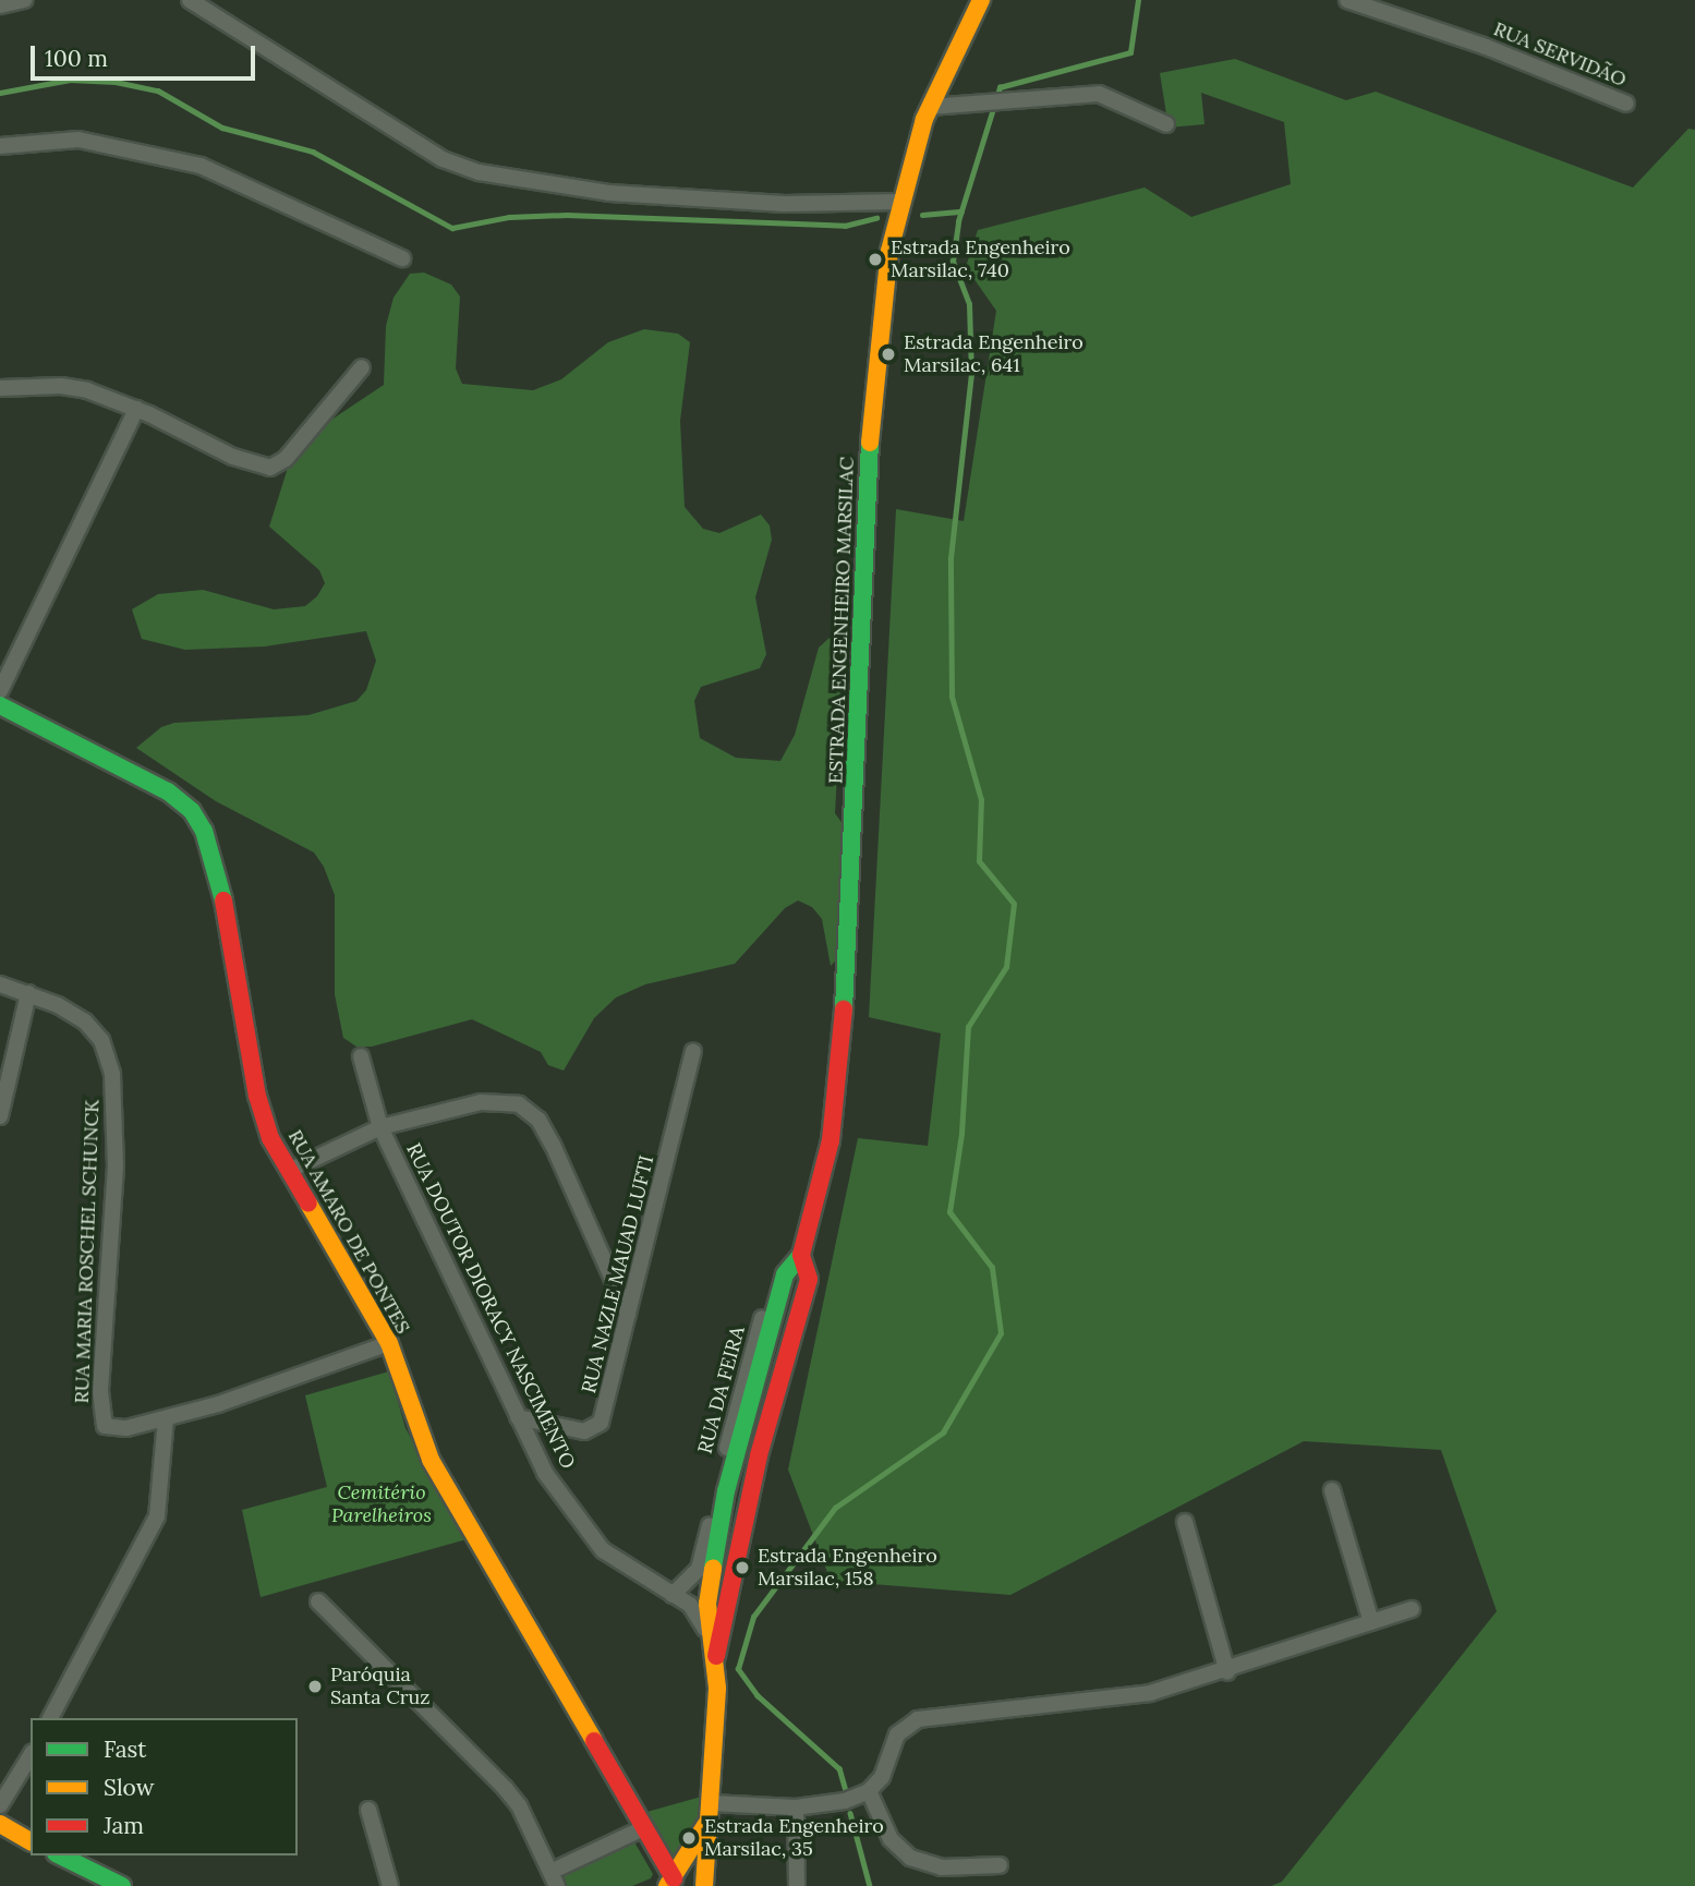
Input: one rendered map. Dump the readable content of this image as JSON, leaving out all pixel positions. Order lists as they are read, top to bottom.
{
  "streets": {
    "main road": ["ESTRADA ENGENHEIRO MARSILAC", "RUA AMARO DE PONTES"],
    "street": [
      "RUA SERVIDÃO",
      "RUA MARIA ROSCHEL SCHUNCK",
      "RUA NAZLE MAUAD LUFTI",
      "RUA DOUTOR DIORACY NASCIMENTO"
    ]
  },
  "crossings": [
    ["ESTRADA ENGENHEIRO MARSILAC", "RUA AMARO DE PONTES"],
    ["ESTRADA ENGENHEIRO MARSILAC", "RUA DOUTOR DIORACY NASCIMENTO"],
    ["RUA NAZLE MAUAD LUFTI", "RUA DOUTOR DIORACY NASCIMENTO"]
  ],
  "parks": ["Cemitério Parelheiros"],
  "places": [
    "Estrada Engenheiro Marsilac, 740",
    "Estrada Engenheiro Marsilac, 641",
    "Estrada Engenheiro Marsilac, 158",
    "Paróquia Santa Cruz",
    "Estrada Engenheiro Marsilac, 35"
  ],
  "legend": ["Fast", "Slow", "Jam"],
  "scale_bar": "100 m"
}
